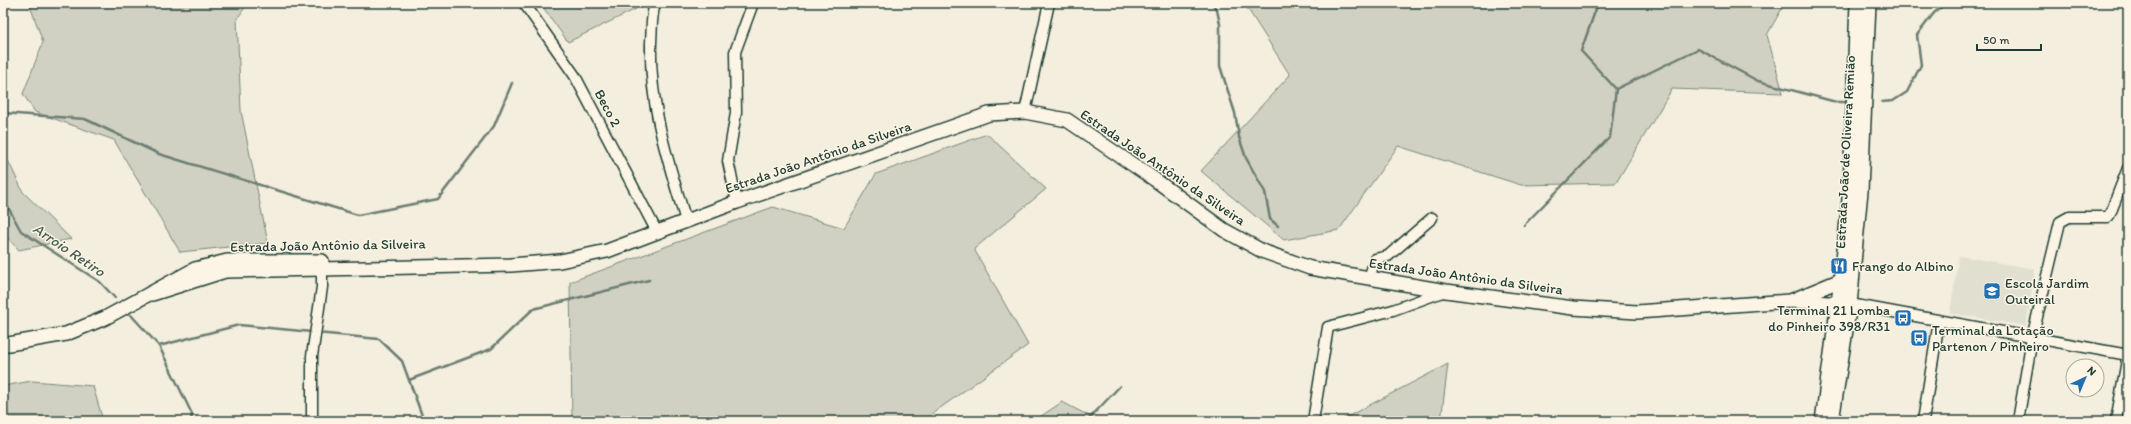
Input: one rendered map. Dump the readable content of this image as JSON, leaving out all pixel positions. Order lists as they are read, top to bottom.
{
  "streets": {
    "main road": ["Estrada João de Oliveira Remião", "Estrada João Antônio da Silveira"],
    "street": ["Beco 2"]
  },
  "crossings": [
    ["Beco 2", "Estrada João Antônio da Silveira"],
    ["Estrada João de Oliveira Remião", "Estrada João Antônio da Silveira"]
  ],
  "water": ["Arroio Retiro"],
  "places": {
    "restaurant": ["Frango do Albino"],
    "school or university": ["Escola Jardim Outeiral"],
    "bus stop": ["Terminal 21 Lomba do Pinheiro 398/R31", "Terminal da Lotação Partenon / Pinheiro"]
  },
  "scale_bar": "50 m",
  "north": "top right"
}
